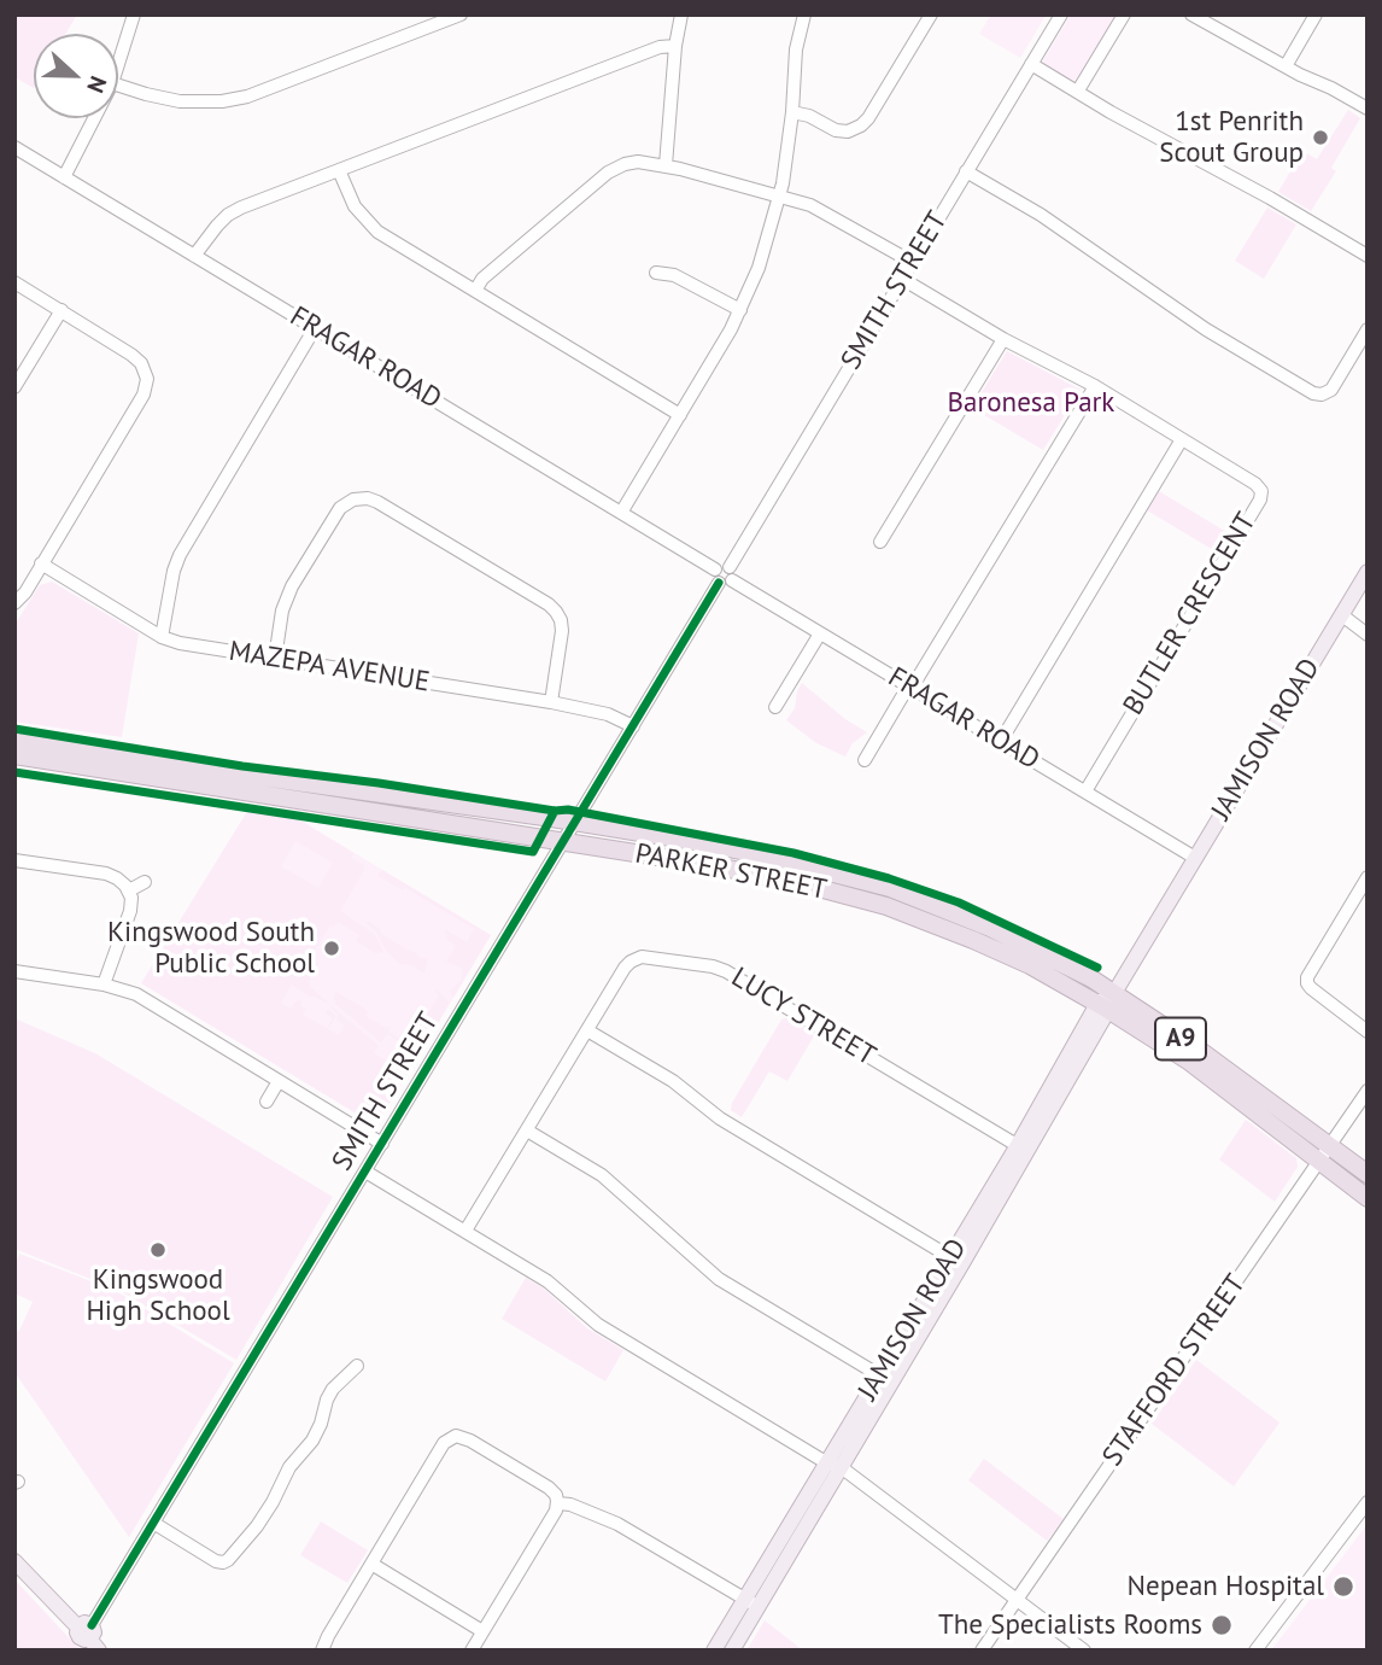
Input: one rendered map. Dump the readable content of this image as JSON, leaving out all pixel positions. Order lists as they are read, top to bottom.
{
  "streets": {
    "highway": ["PARKER STREET", "A9"],
    "main road": ["JAMISON ROAD"],
    "street": [
      "SMITH STREET",
      "FRAGAR ROAD",
      "BUTLER CRESCENT",
      "MAZEPA AVENUE",
      "LUCY STREET",
      "STAFFORD STREET"
    ]
  },
  "crossings": [
    ["SMITH STREET", "FRAGAR ROAD"],
    ["SMITH STREET", "BUTLER CRESCENT"],
    ["SMITH STREET", "MAZEPA AVENUE"],
    ["SMITH STREET", "PARKER STREET"],
    ["FRAGAR ROAD", "BUTLER CRESCENT"],
    ["FRAGAR ROAD", "JAMISON ROAD"],
    ["JAMISON ROAD", "PARKER STREET"],
    ["JAMISON ROAD", "LUCY STREET"],
    ["PARKER STREET", "STAFFORD STREET"]
  ],
  "parks": ["Baronesa Park"],
  "places": [
    "1st Penrith Scout Group",
    "Kingswood South Public School",
    "Kingswood High School",
    "Nepean Hospital",
    "The Specialists Rooms"
  ],
  "north": "right"
}
